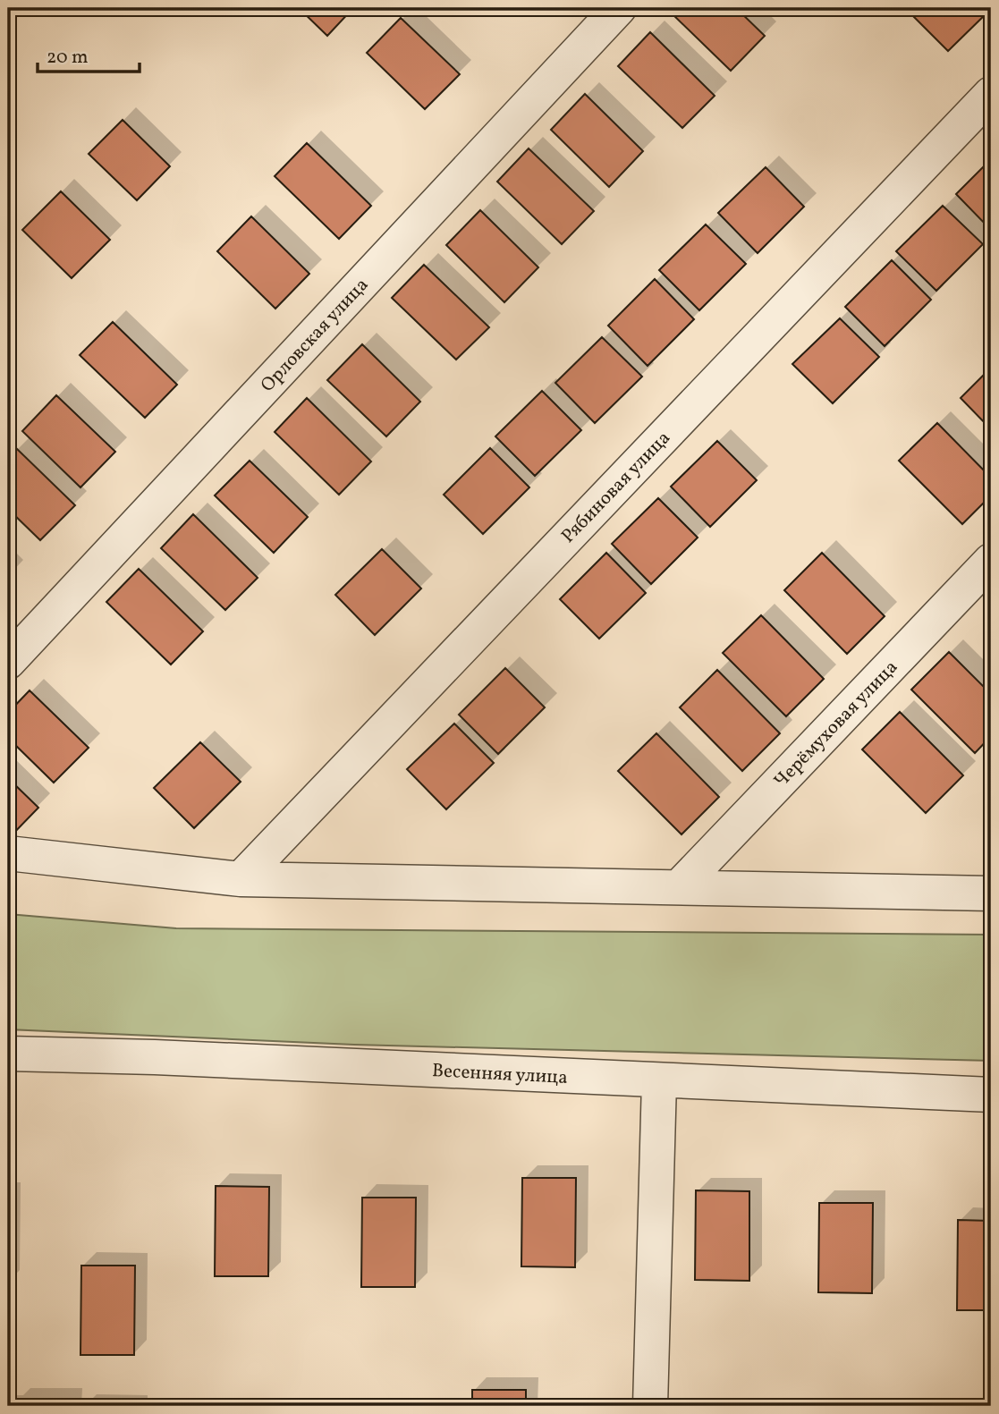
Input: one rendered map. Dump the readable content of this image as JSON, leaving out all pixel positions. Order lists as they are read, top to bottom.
{
  "streets": {
    "street": [
      "Орловская улица",
      "Рябиновая улица",
      "Черёмуховая улица",
      "Весенняя улица"
    ]
  },
  "scale_bar": "20 m"
}
